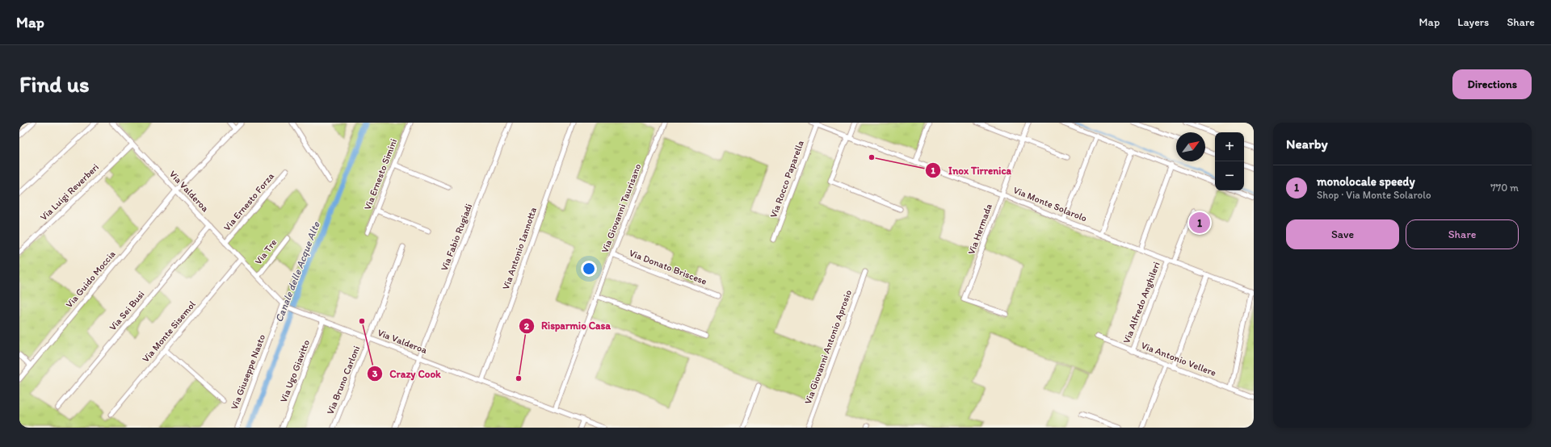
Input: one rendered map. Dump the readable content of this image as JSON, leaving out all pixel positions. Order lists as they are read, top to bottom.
{
  "streets": {
    "street": [
      "Via Ernesto Simini",
      "Via Rocco Paparella",
      "Via Valderoa",
      "Via Luigi Reverberi",
      "Via Ernesto Forza",
      "Via Monte Solarolo",
      "Via Giovanni Taurisano",
      "Via Hermada",
      "Via Fabio Rugiadi",
      "Via Antonio Iannotta",
      "Via Tre",
      "Via Donato Briscese",
      "Via Guido Moccia",
      "Via Alfredo Anghileri",
      "Via Sei Busi",
      "Via Monte Sisemol",
      "Via Giovanni Antonio Aprosio",
      "Via Antonio Vellere",
      "Via Ugo Giavitto",
      "Via Giuseppe Nasto",
      "Via Bruno Carloni"
    ]
  },
  "crossings": [
    ["Via Rocco Paparella", "Via Monte Solarolo"],
    ["Via Valderoa", "Via Luigi Reverberi"],
    ["Via Valderoa", "Via Ernesto Forza"],
    ["Via Valderoa", "Via Giovanni Taurisano"],
    ["Via Valderoa", "Via Fabio Rugiadi"],
    ["Via Valderoa", "Via Antonio Iannotta"],
    ["Via Valderoa", "Via Tre"],
    ["Via Valderoa", "Via Guido Moccia"],
    ["Via Valderoa", "Via Sei Busi"],
    ["Via Valderoa", "Via Monte Sisemol"],
    ["Via Valderoa", "Via Ugo Giavitto"],
    ["Via Valderoa", "Via Giuseppe Nasto"],
    ["Via Valderoa", "Via Bruno Carloni"],
    ["Via Monte Solarolo", "Via Hermada"],
    ["Via Monte Solarolo", "Via Alfredo Anghileri"],
    ["Via Monte Solarolo", "Via Antonio Vellere"],
    ["Via Giovanni Taurisano", "Via Donato Briscese"],
    ["Via Alfredo Anghileri", "Via Antonio Vellere"]
  ],
  "water": ["Canale delle Acque Alte"],
  "places": ["Inox Tirrenica", "Crazy Cook", "Risparmio Casa"],
  "north": "top right",
  "page": {
    "header": "Map",
    "nav": ["Map", "Layers", "Share"],
    "buttons": [
      "Directions",
      ["Save", "Share"]
    ],
    "title": "Find us",
    "heading": "Nearby",
    "map_buttons": ["+", "−"],
    "list": [
      {
        "mark": "1",
        "name": "monolocale speedy",
        "note": "Shop · Via Monte Solarolo",
        "value": "770 m"
      }
    ],
    "pins": "1"
  }
}
